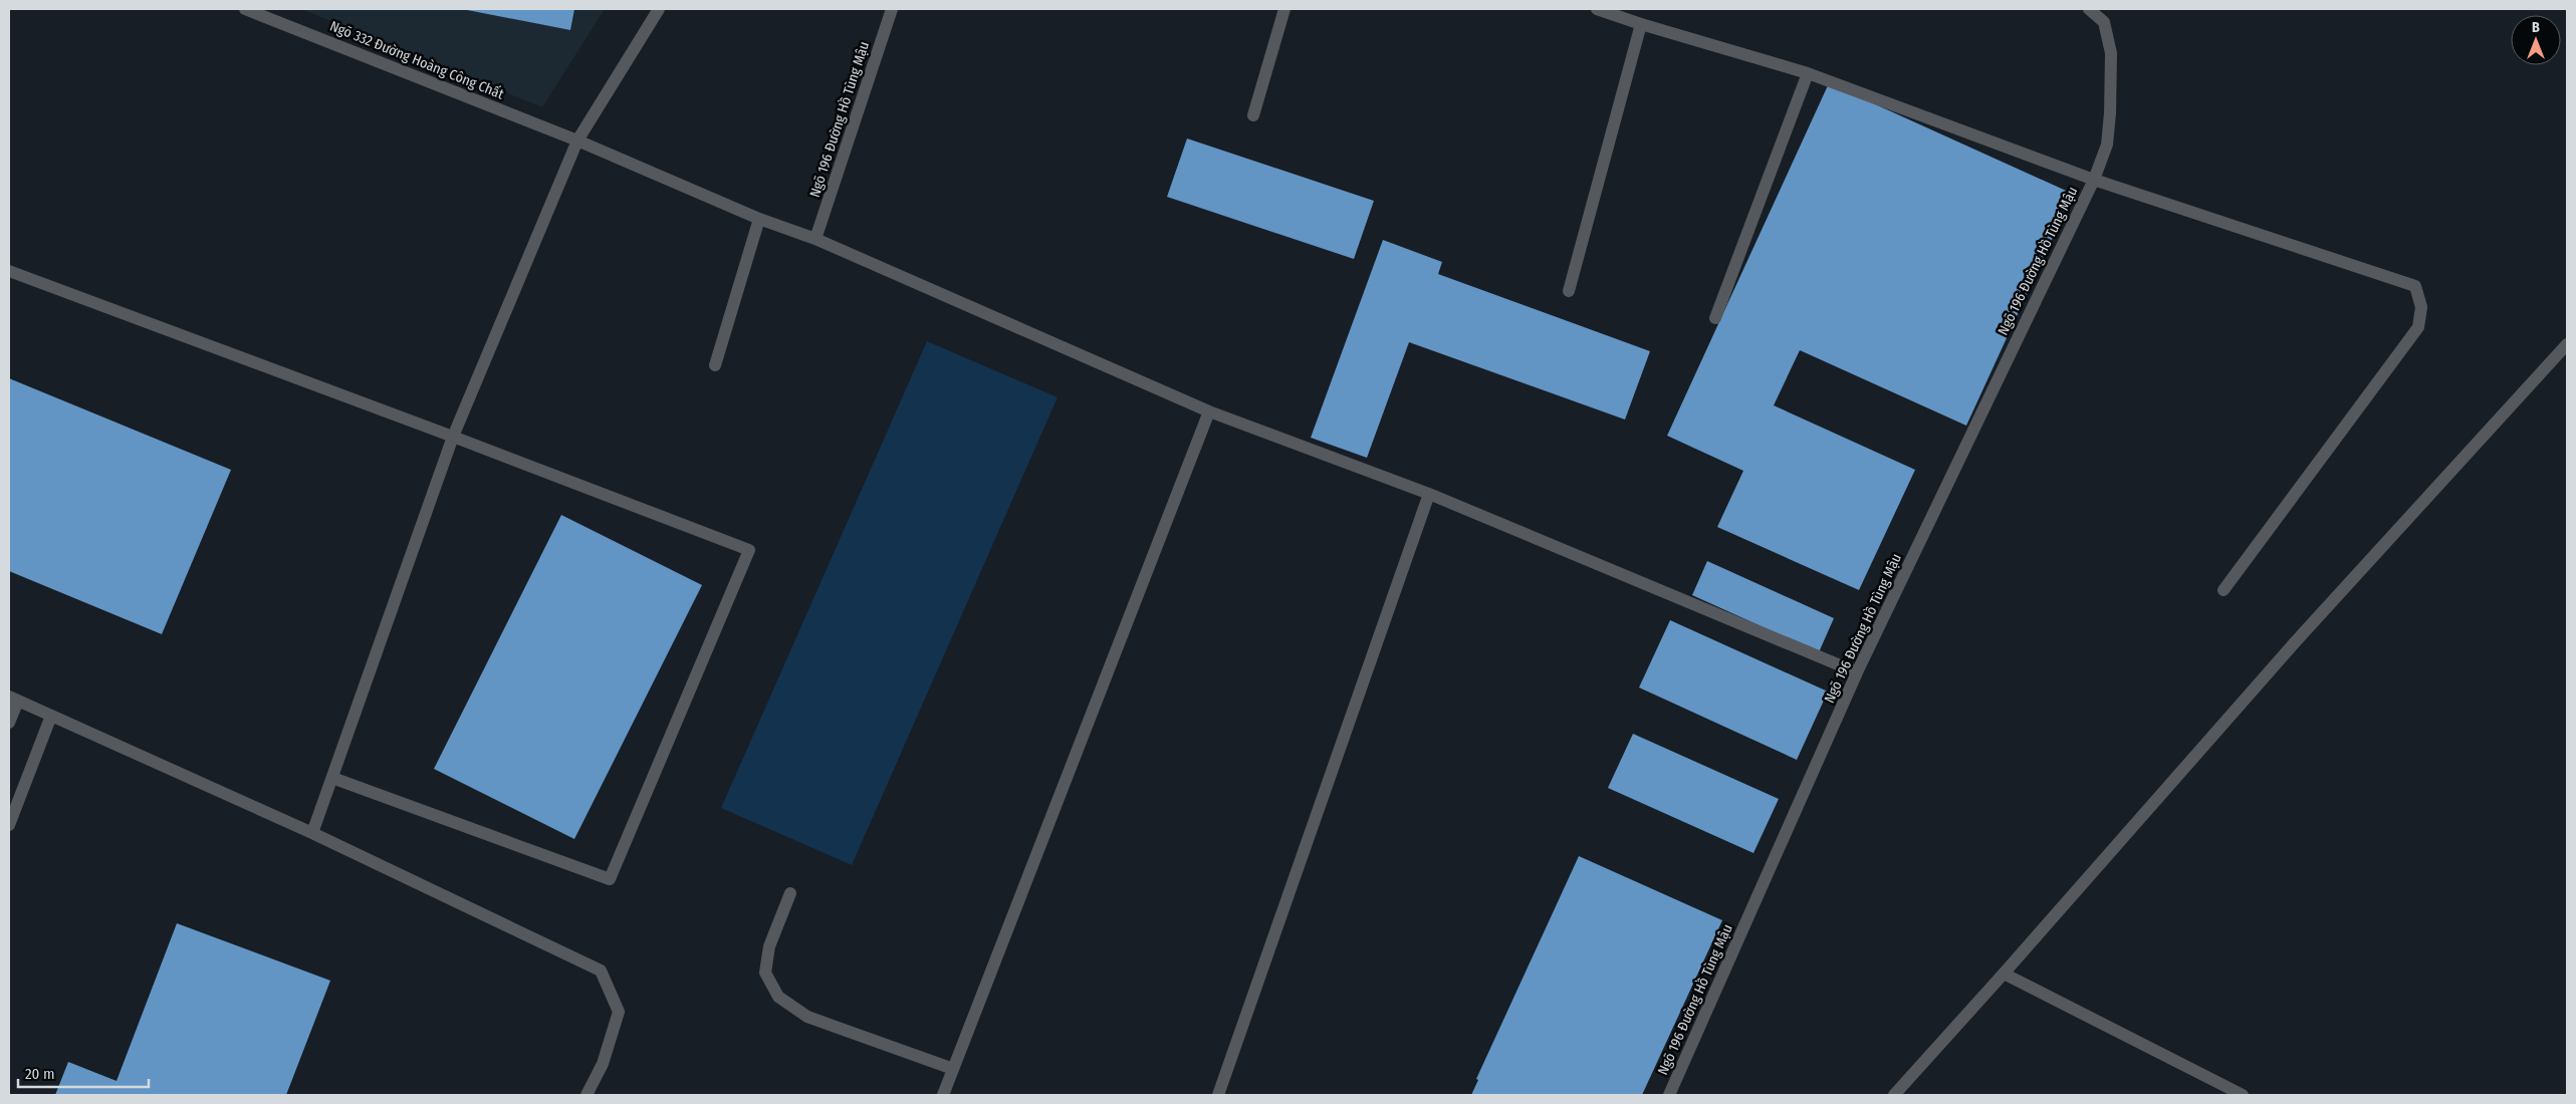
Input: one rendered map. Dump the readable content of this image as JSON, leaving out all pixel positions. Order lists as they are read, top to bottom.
{
  "streets": {
    "street": ["Ngõ 332 Đường Hoàng Công Chất", "Ngõ 196 Đường Hồ Tùng Mậu"]
  },
  "crossings": [
    ["Ngõ 332 Đường Hoàng Công Chất", "Ngõ 196 Đường Hồ Tùng Mậu"]
  ],
  "scale_bar": "20 m",
  "north": "top"
}
